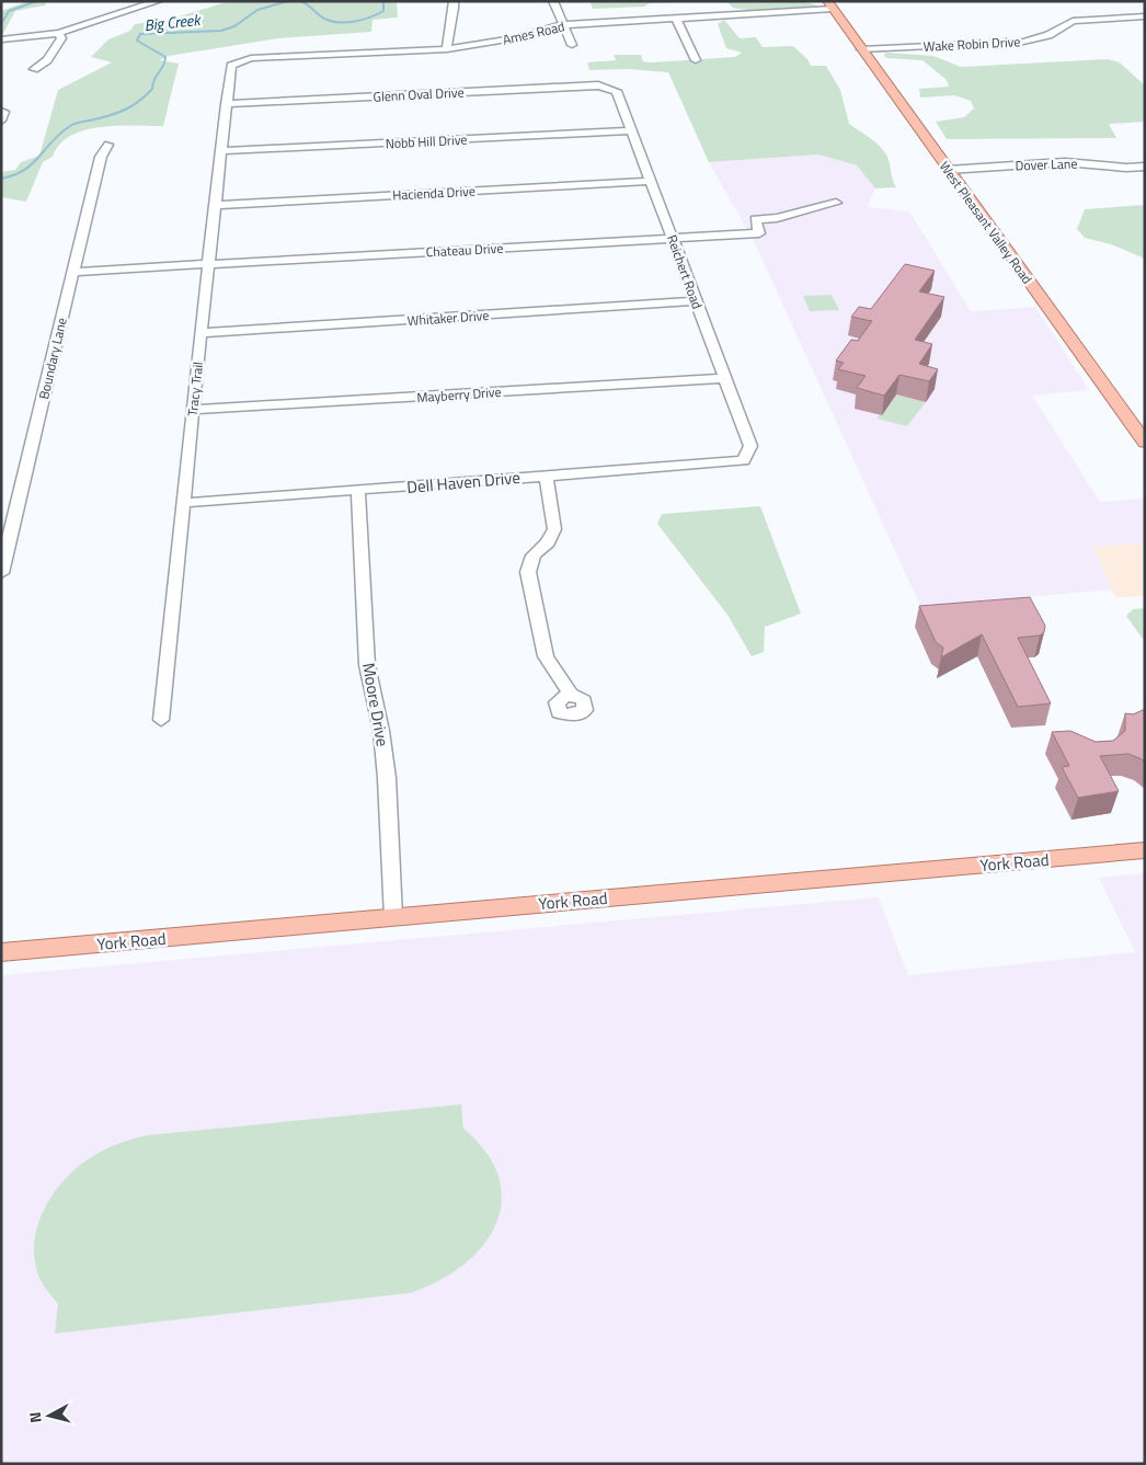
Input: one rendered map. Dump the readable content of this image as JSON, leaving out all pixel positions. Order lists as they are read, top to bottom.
{
  "streets": {
    "main road": ["West Pleasant Valley Road", "York Road"],
    "street": [
      "Ames Road",
      "Wake Robin Drive",
      "Glenn Oval Drive",
      "Nobb Hill Drive",
      "Dover Lane",
      "Hacienda Drive",
      "Chateau Drive",
      "Reichert Road",
      "Whitaker Drive",
      "Boundary Lane",
      "Tracy Trail",
      "Mayberry Drive",
      "Dell Haven Drive",
      "Moore Drive"
    ]
  },
  "crossings": [
    ["Ames Road", "West Pleasant Valley Road"],
    ["Ames Road", "Tracy Trail"],
    ["Wake Robin Drive", "West Pleasant Valley Road"],
    ["Glenn Oval Drive", "Reichert Road"],
    ["Glenn Oval Drive", "Tracy Trail"],
    ["Nobb Hill Drive", "Reichert Road"],
    ["Nobb Hill Drive", "Tracy Trail"],
    ["Dover Lane", "West Pleasant Valley Road"],
    ["Hacienda Drive", "Reichert Road"],
    ["Hacienda Drive", "Tracy Trail"],
    ["Chateau Drive", "Reichert Road"],
    ["Chateau Drive", "Boundary Lane"],
    ["Chateau Drive", "Tracy Trail"],
    ["Reichert Road", "Whitaker Drive"],
    ["Reichert Road", "Mayberry Drive"],
    ["Reichert Road", "Dell Haven Drive"],
    ["Whitaker Drive", "Tracy Trail"],
    ["Tracy Trail", "Mayberry Drive"],
    ["Tracy Trail", "Dell Haven Drive"],
    ["Dell Haven Drive", "Moore Drive"],
    ["Moore Drive", "York Road"]
  ],
  "water": ["Big Creek"],
  "north": "left"
}
